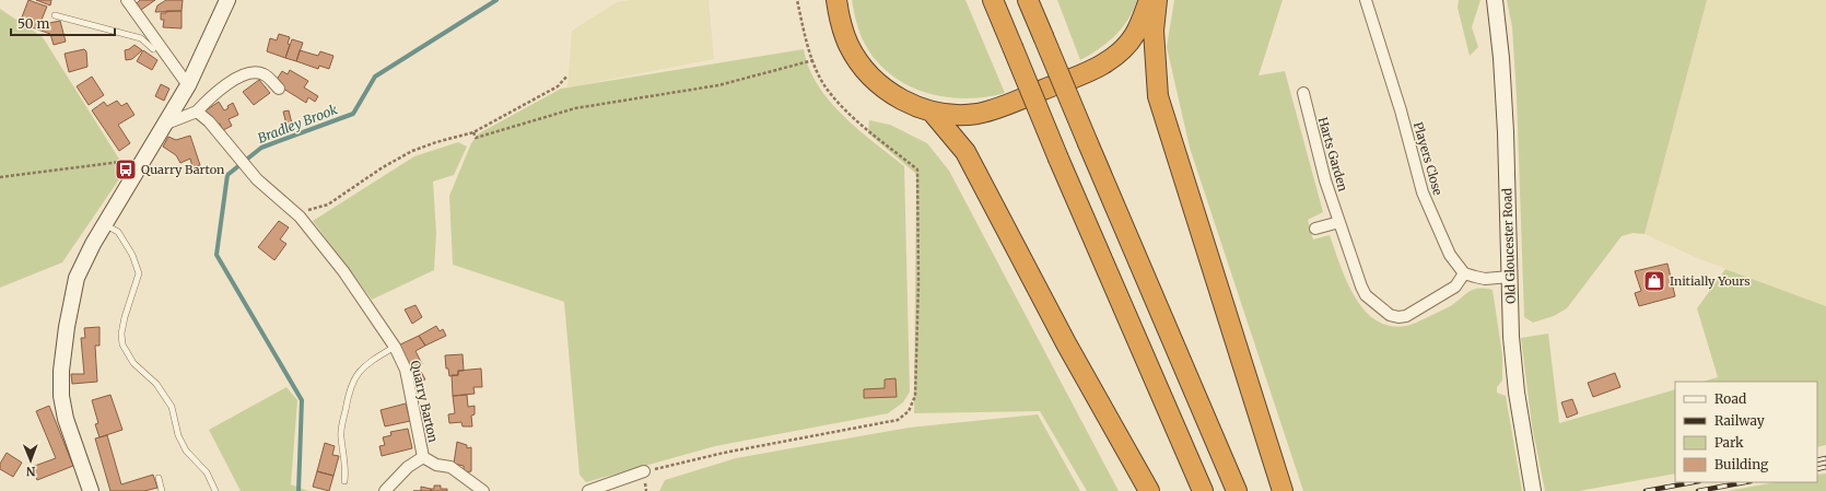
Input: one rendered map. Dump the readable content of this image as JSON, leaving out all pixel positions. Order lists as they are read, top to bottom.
{
  "streets": {
    "main road": ["Old Gloucester Road"],
    "street": ["Harts Garden", "Players Close", "Quarry Barton"]
  },
  "crossings": [
    ["Harts Garden", "Players Close"]
  ],
  "water": ["Bradley Brook"],
  "places": {
    "bus stop": ["Quarry Barton"],
    "shop": ["Initially Yours"]
  },
  "legend": [
    "Road",
    "Railway",
    "Park",
    "Building"
  ],
  "scale_bar": "50 m",
  "north": "bottom"
}
